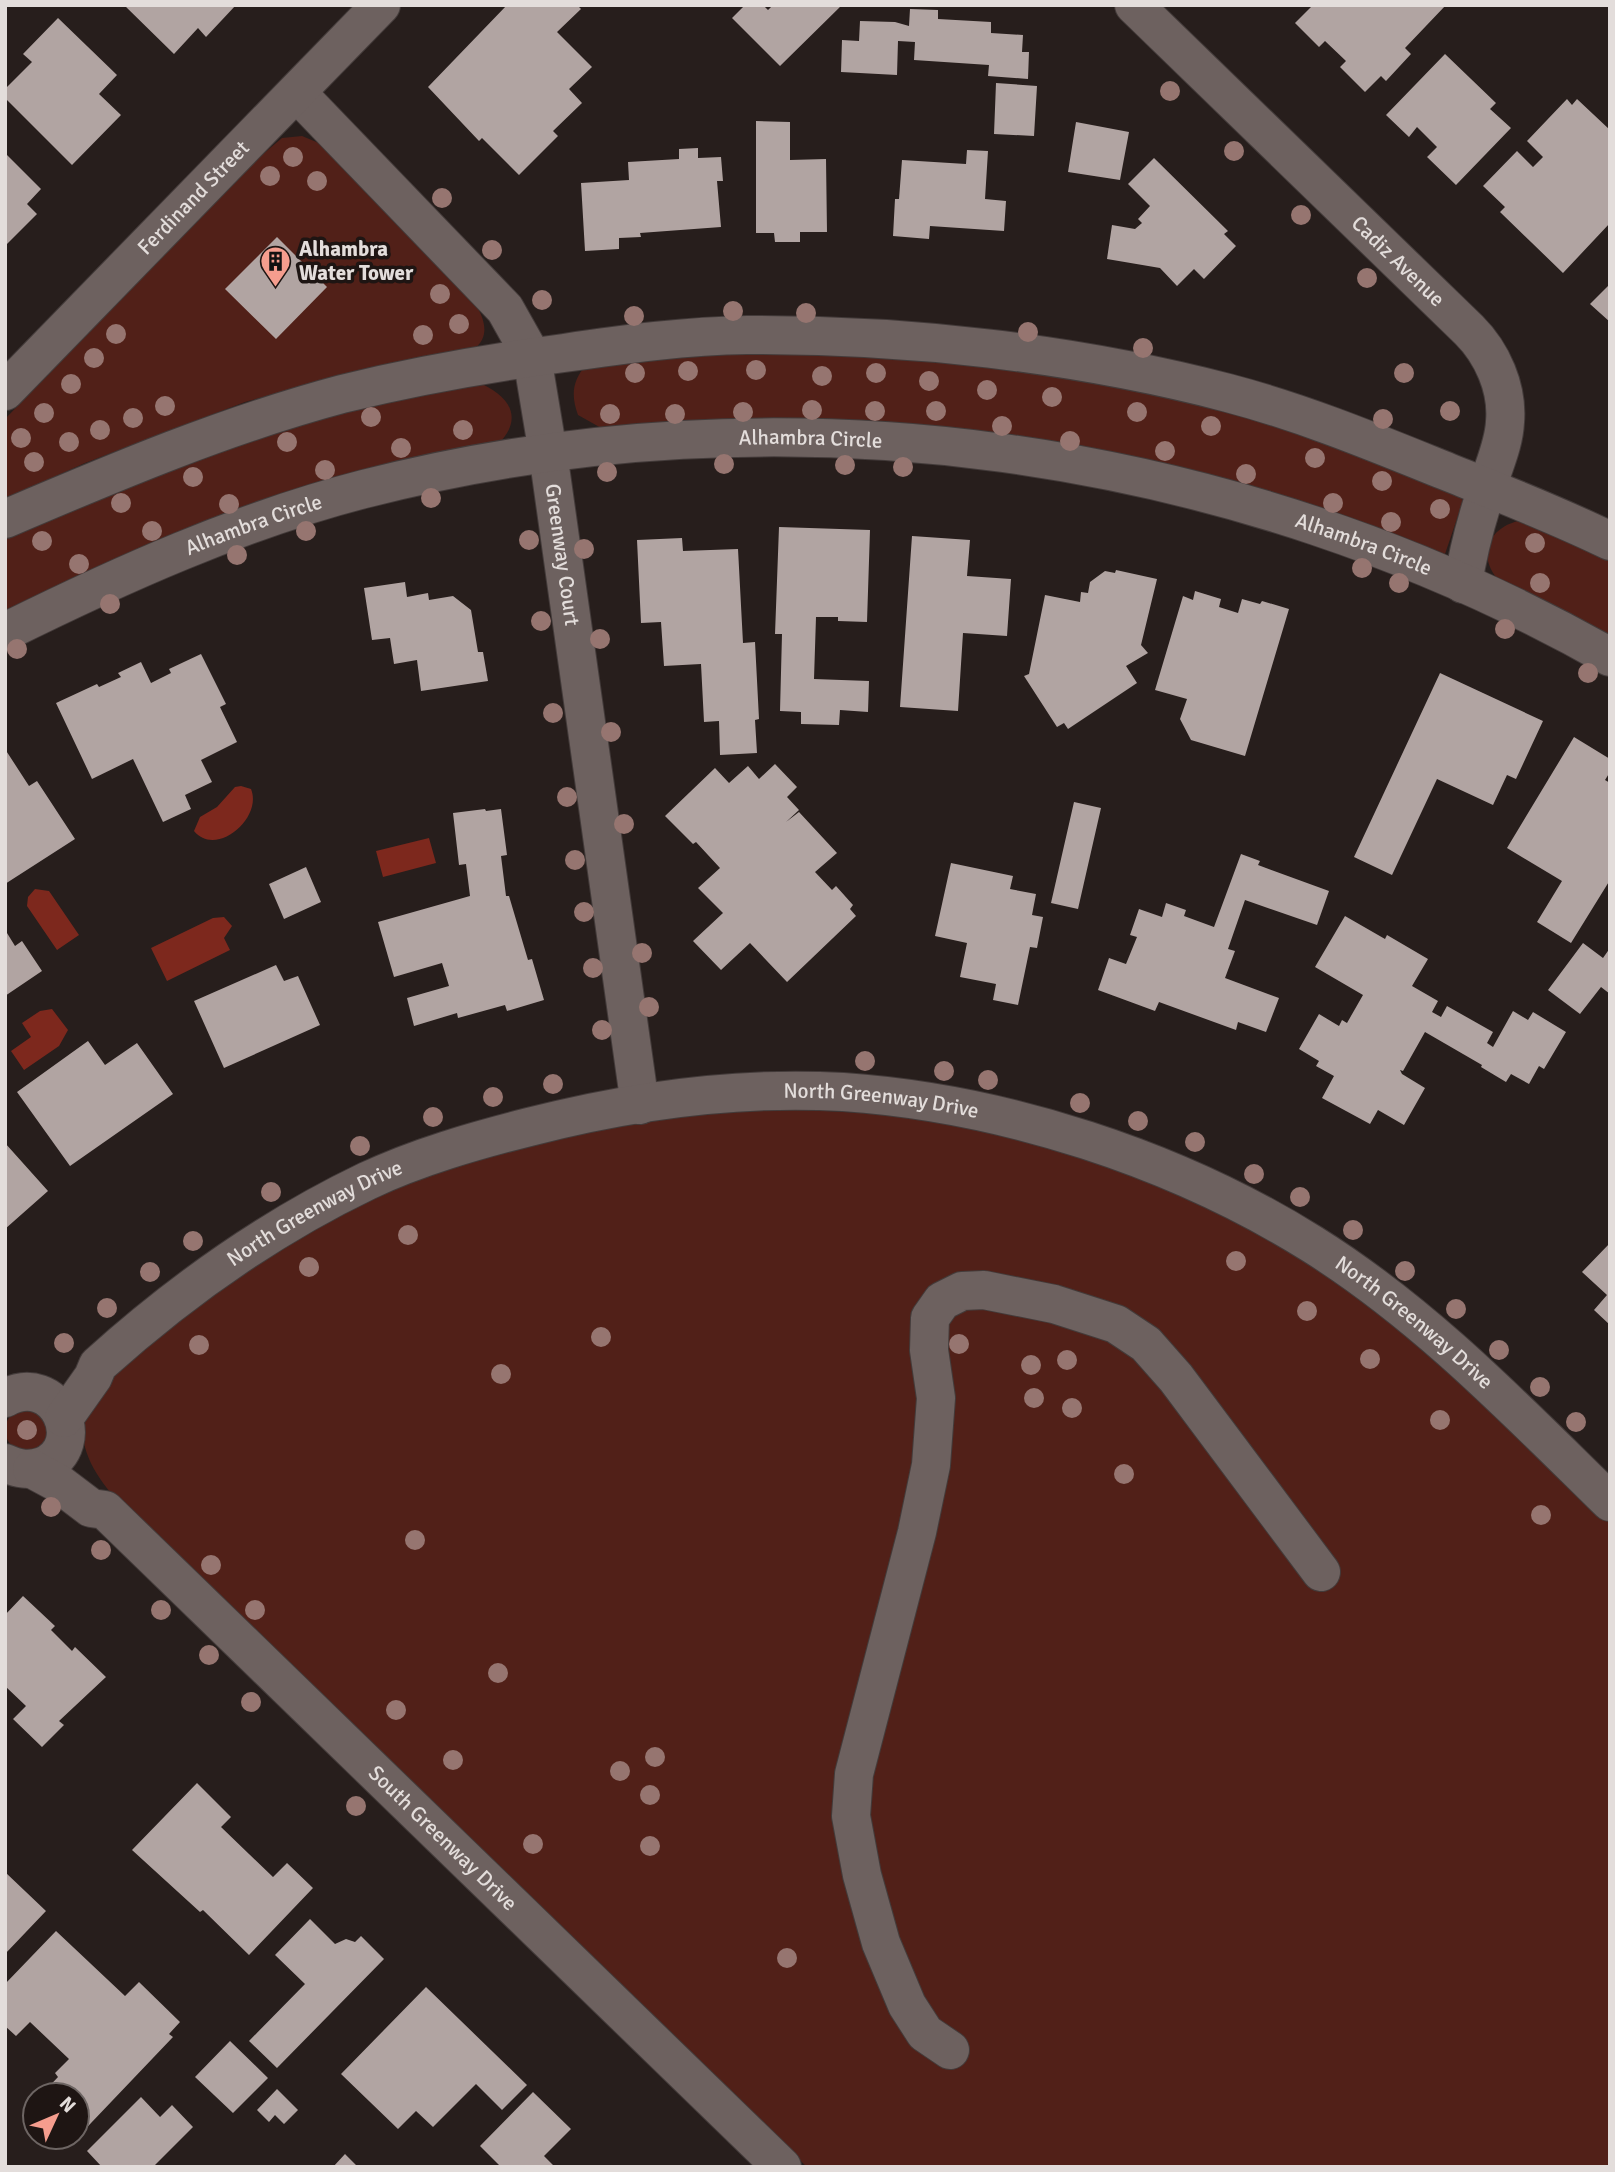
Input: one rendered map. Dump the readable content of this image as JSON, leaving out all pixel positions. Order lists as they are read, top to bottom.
{
  "streets": {
    "street": [
      "Ferdinand Street",
      "Cadiz Avenue",
      "Alhambra Circle",
      "Greenway Court",
      "North Greenway Drive",
      "South Greenway Drive"
    ]
  },
  "crossings": [
    ["Ferdinand Street", "Greenway Court"],
    ["Cadiz Avenue", "Alhambra Circle"],
    ["Alhambra Circle", "Greenway Court"],
    ["Greenway Court", "North Greenway Drive"],
    ["North Greenway Drive", "South Greenway Drive"]
  ],
  "places": {
    "building": ["Alhambra Water Tower"]
  },
  "north": "top right"
}
